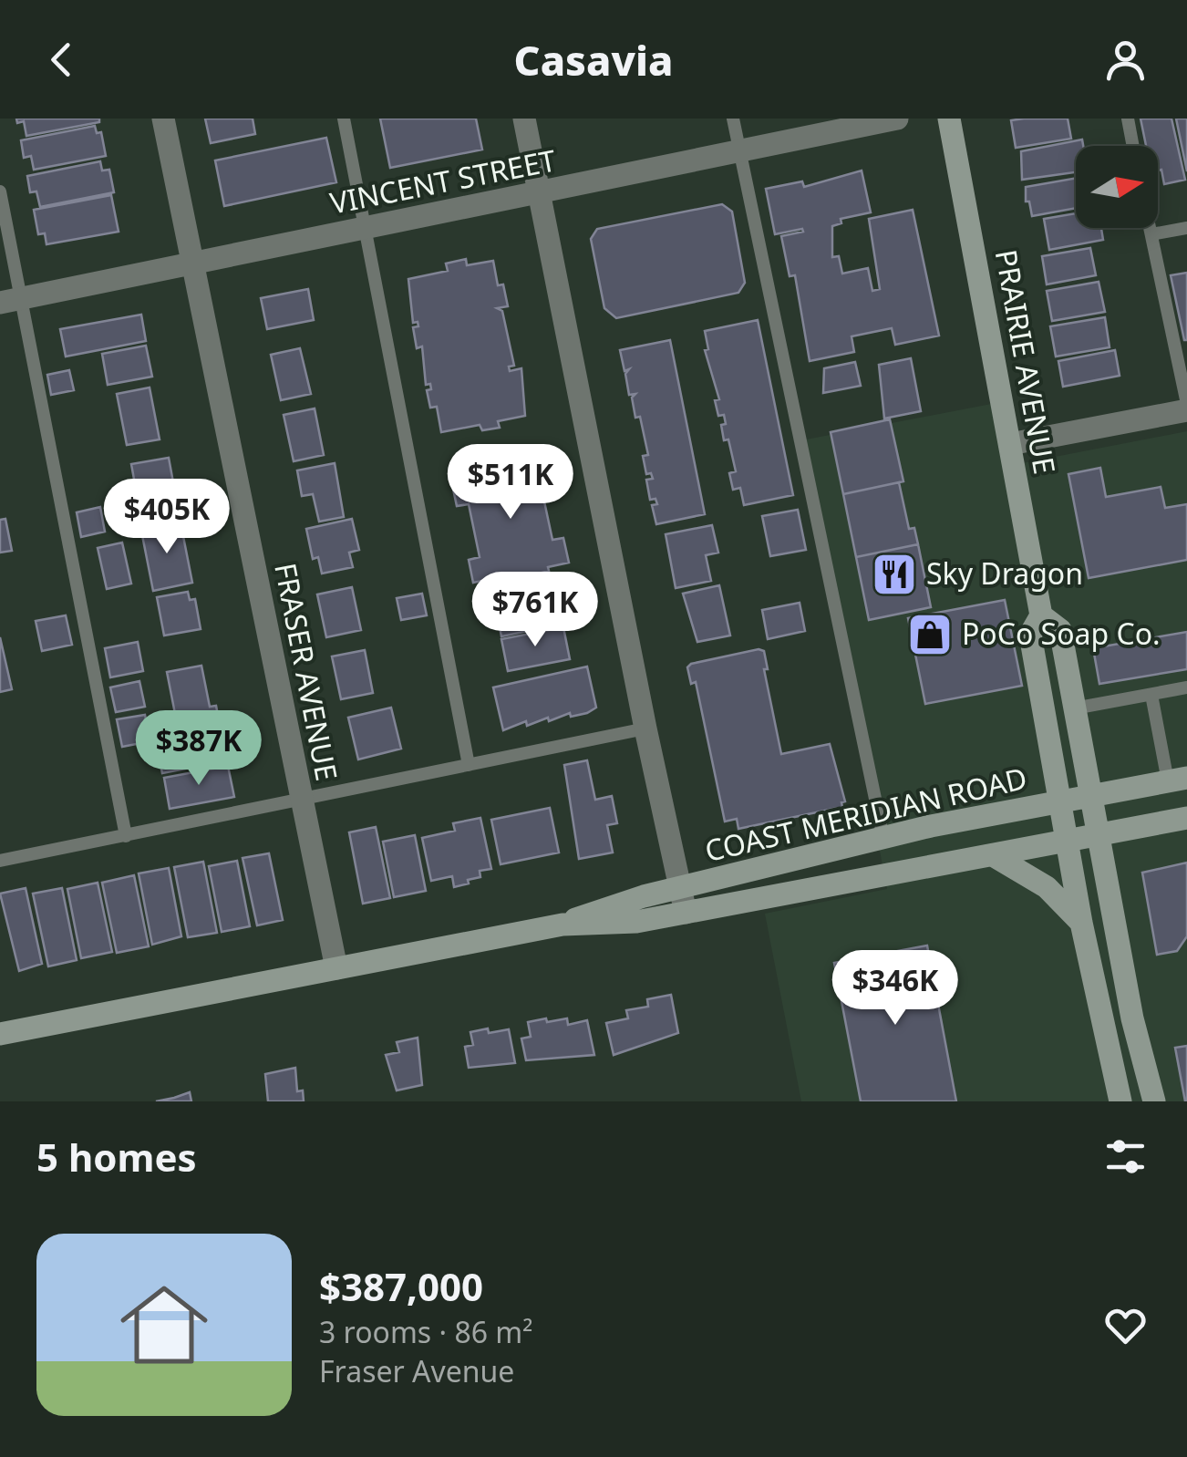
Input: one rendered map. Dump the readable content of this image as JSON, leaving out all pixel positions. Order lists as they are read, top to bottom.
{
  "streets": {
    "main road": ["PRAIRIE AVENUE", "COAST MERIDIAN ROAD"],
    "street": ["VINCENT STREET", "FRASER AVENUE"]
  },
  "crossings": [
    ["VINCENT STREET", "FRASER AVENUE"],
    ["PRAIRIE AVENUE", "COAST MERIDIAN ROAD"],
    ["FRASER AVENUE", "COAST MERIDIAN ROAD"]
  ],
  "places": {
    "restaurant": ["Sky Dragon"],
    "shop": ["PoCo Soap Co."]
  },
  "north": "right",
  "page": {
    "header": "Casavia",
    "price": [
      "$511K",
      "$405K",
      "$761K",
      "$387K",
      "$346K"
    ],
    "heading": "5 homes",
    "list": [
      {
        "name": "$387,000",
        "note": "3 rooms · 86 m² · Fraser Avenue"
      }
    ]
  }
}
